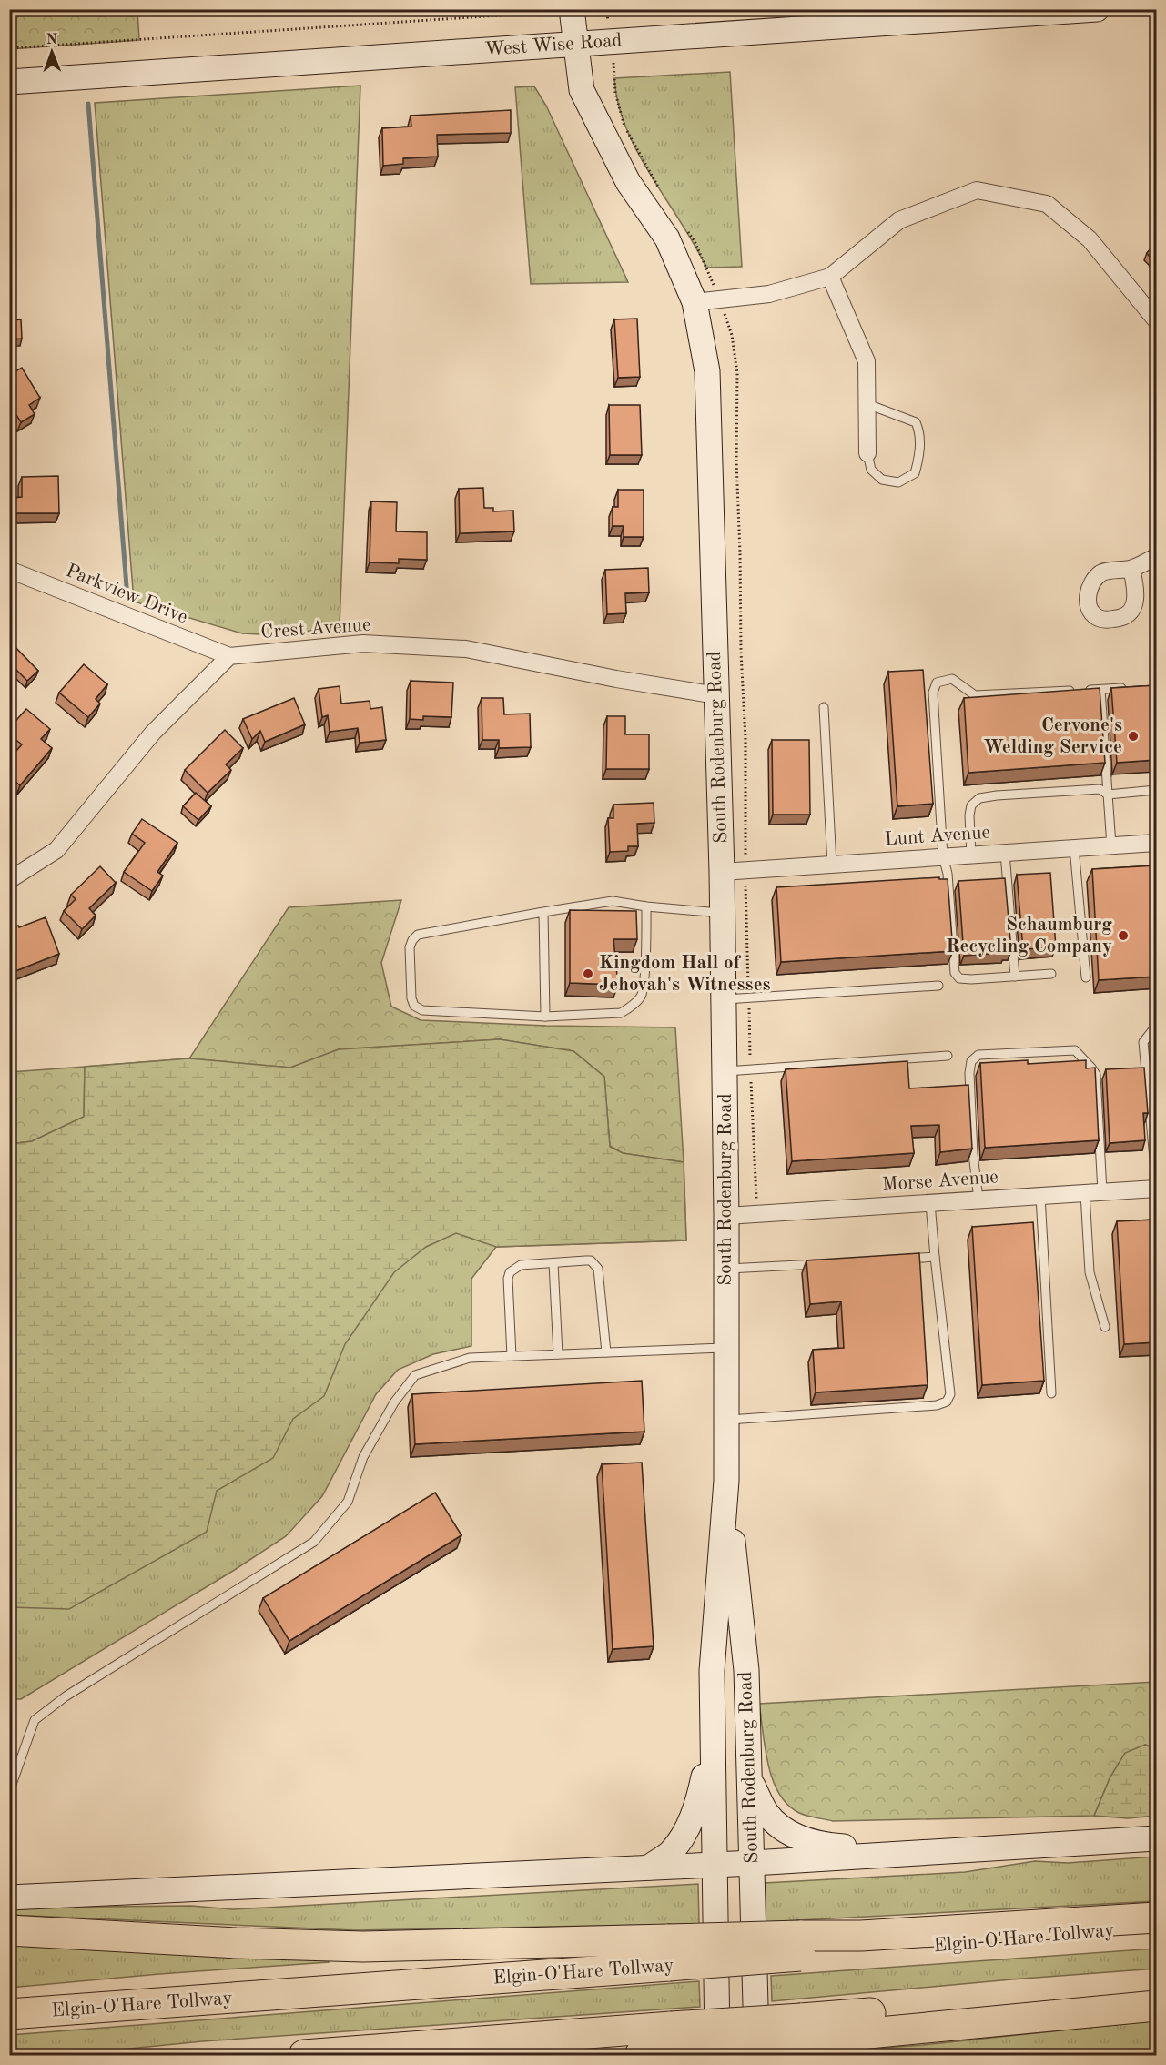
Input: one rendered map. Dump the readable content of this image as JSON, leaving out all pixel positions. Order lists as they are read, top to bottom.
{
  "streets": {
    "highway": ["Elgin-O'Hare Tollway"],
    "street": [
      "West Wise Road",
      "Parkview Drive",
      "Crest Avenue",
      "South Rodenburg Road",
      "Lunt Avenue",
      "Morse Avenue"
    ]
  },
  "crossings": [
    ["West Wise Road", "South Rodenburg Road"],
    ["Parkview Drive", "Crest Avenue"],
    ["Crest Avenue", "South Rodenburg Road"],
    ["South Rodenburg Road", "Lunt Avenue"],
    ["South Rodenburg Road", "Morse Avenue"]
  ],
  "places": ["Cervone's Welding Service", "Schaumburg Recycling Company", "Kingdom Hall of Jehovah's Witnesses"],
  "north": "top"
}
